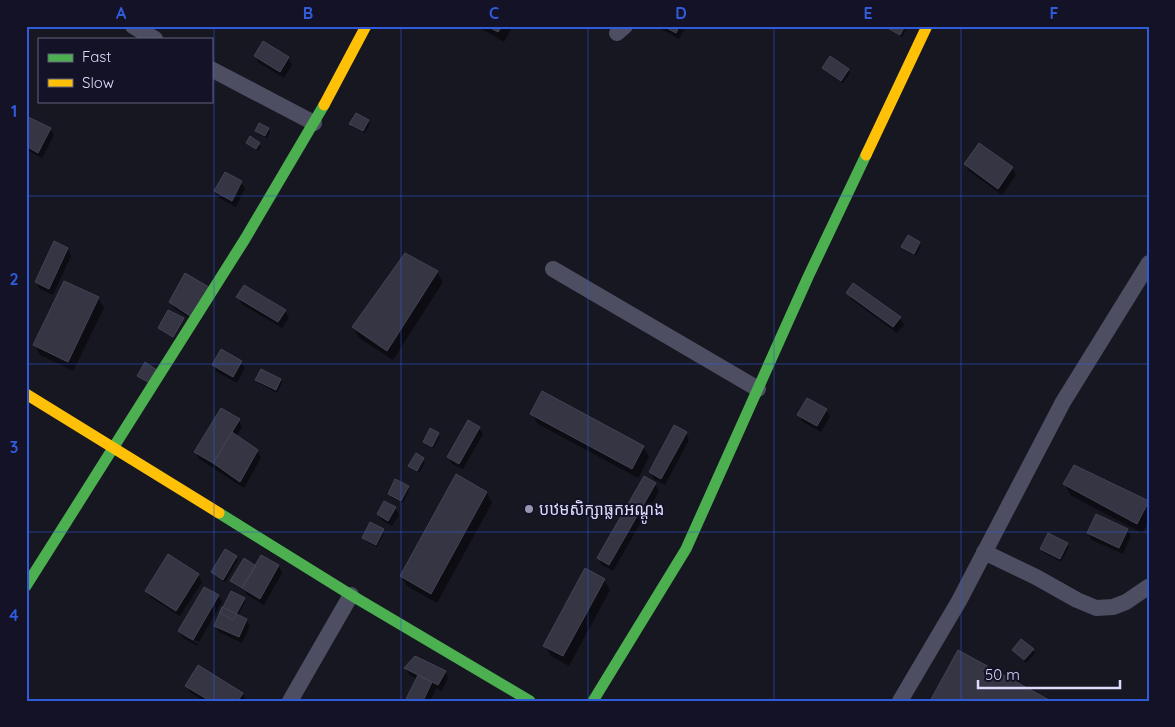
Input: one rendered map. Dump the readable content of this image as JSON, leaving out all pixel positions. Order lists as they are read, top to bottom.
{
  "places": ["បឋមសិក្សាធ្លកអណ្តូង"],
  "legend": ["Fast", "Slow"],
  "scale_bar": "50 m",
  "grid": {
    "columns": [
      "A",
      "B",
      "C",
      "D",
      "E",
      "F"
    ],
    "rows": [
      "1",
      "2",
      "3",
      "4"
    ]
  }
}
